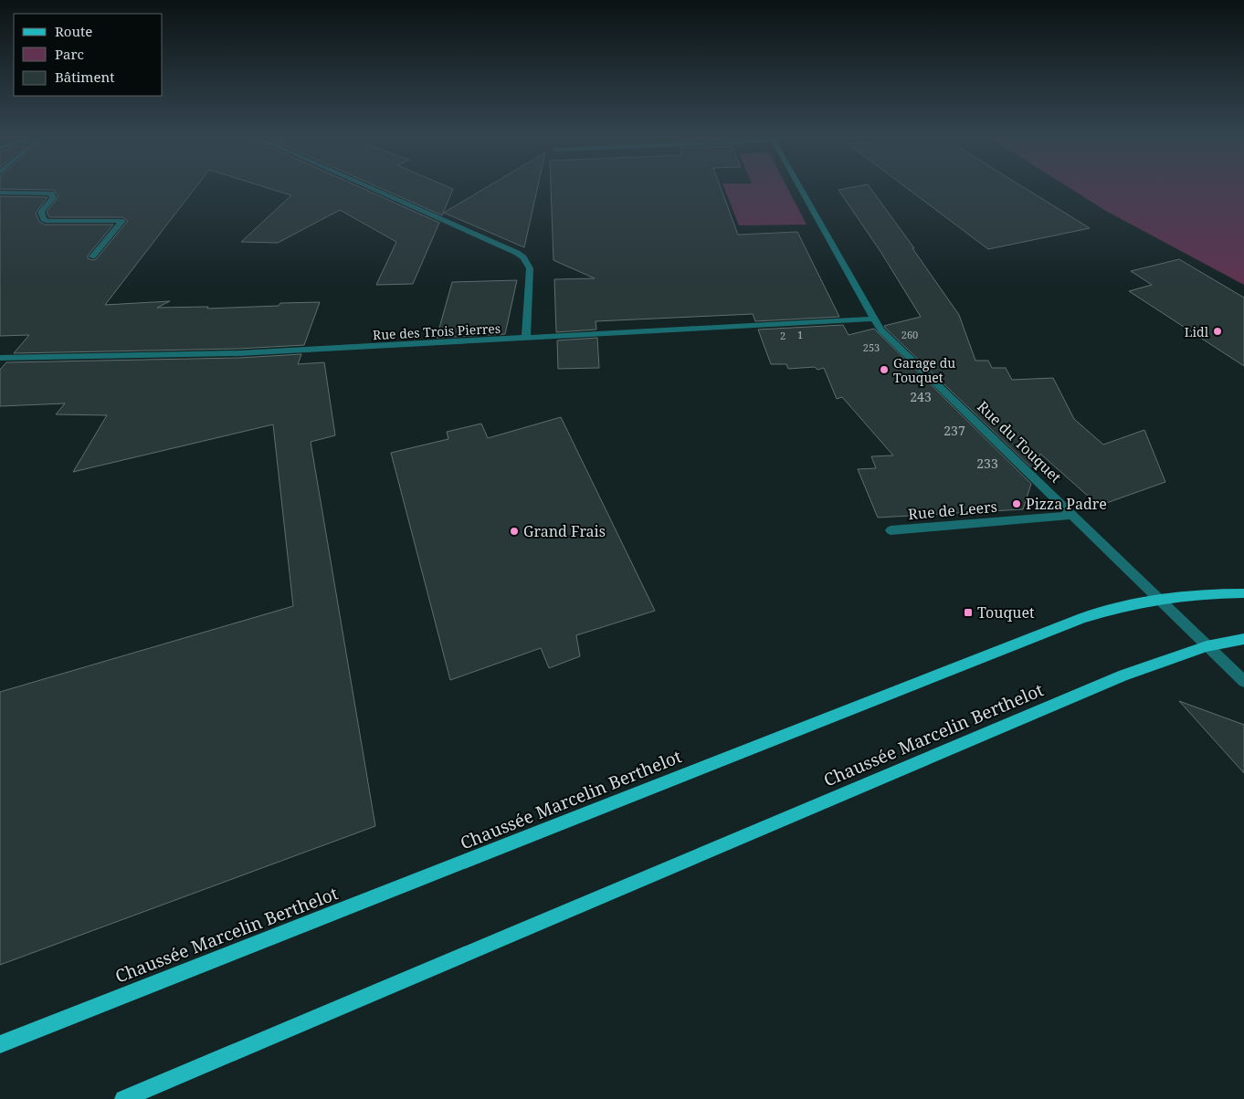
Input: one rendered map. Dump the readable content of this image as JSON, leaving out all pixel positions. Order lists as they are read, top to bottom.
{
  "streets": {
    "main road": ["Chaussée Marcelin Berthelot"],
    "street": ["Rue des Trois Pierres", "Rue du Touquet", "Rue de Leers"]
  },
  "crossings": [
    ["Rue des Trois Pierres", "Rue du Touquet"],
    ["Rue du Touquet", "Rue de Leers"],
    ["Rue du Touquet", "Chaussée Marcelin Berthelot"]
  ],
  "places": {
    "other": [
      "Lidl",
      "Garage du Touquet",
      "Pizza Padre",
      "Grand Frais"
    ],
    "transit": ["Touquet"]
  },
  "house_numbers": [
    "1",
    "260",
    "2",
    "253",
    "243",
    "237",
    "233"
  ],
  "legend": ["Route", "Parc", "Bâtiment"]
}
